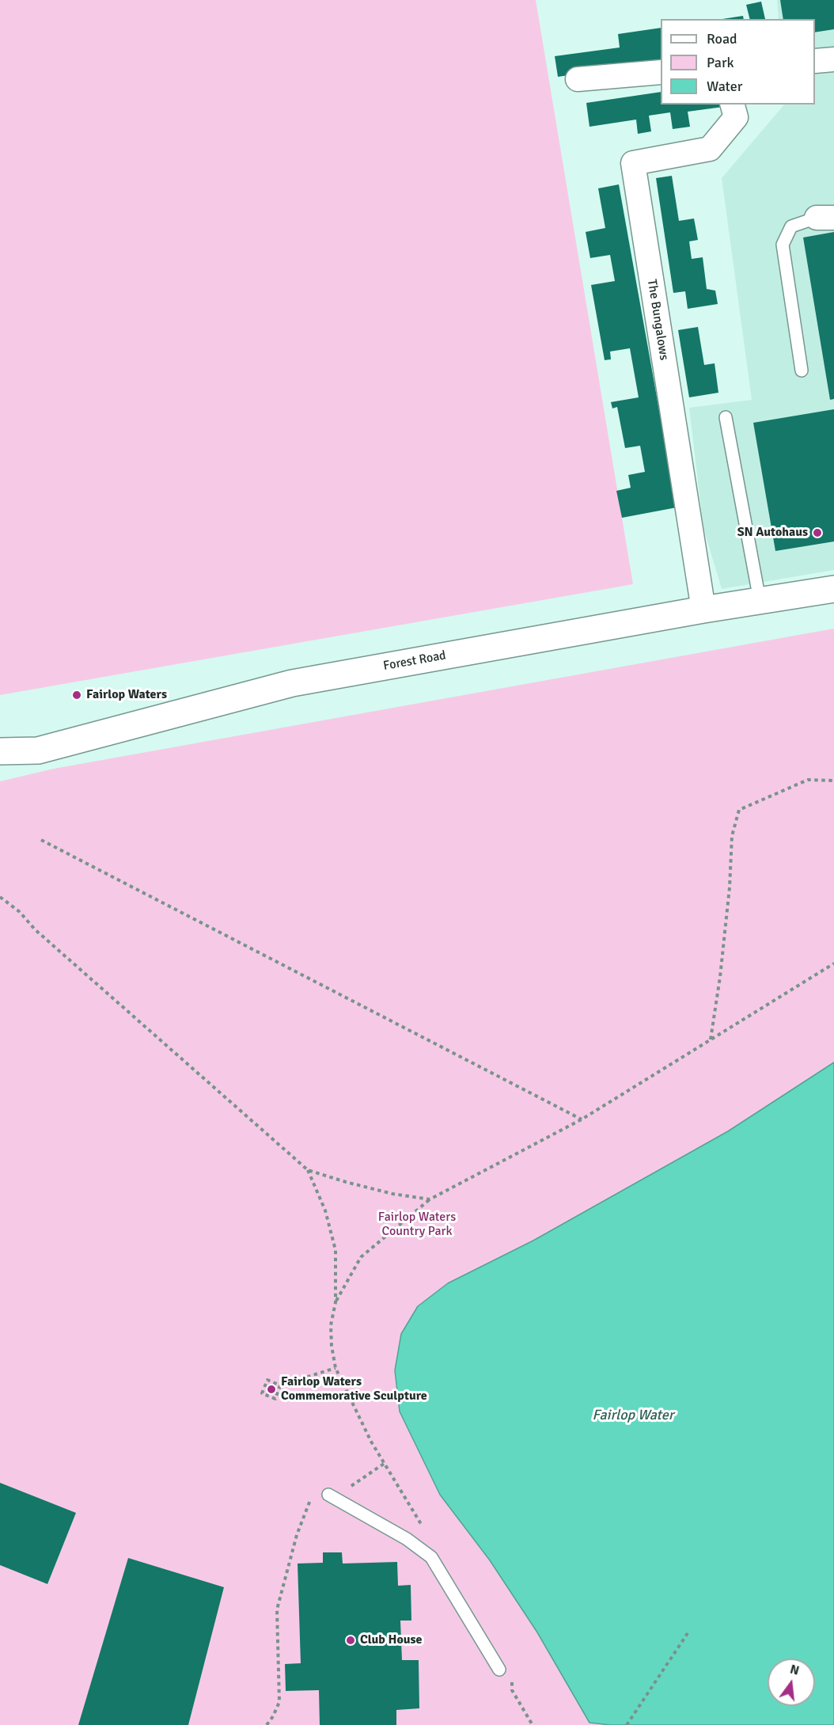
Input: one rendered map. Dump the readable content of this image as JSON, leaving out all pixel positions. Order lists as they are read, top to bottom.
{
  "streets": {
    "street": ["The Bungalows", "Forest Road"]
  },
  "crossings": [
    ["The Bungalows", "Forest Road"]
  ],
  "water": ["Fairlop Water"],
  "parks": ["Fairlop Waters Country Park"],
  "places": [
    "SN Autohaus",
    "Fairlop Waters",
    "Fairlop Waters Commemorative Sculpture",
    "Club House"
  ],
  "legend": ["Road", "Park", "Water"],
  "north": "top"
}
